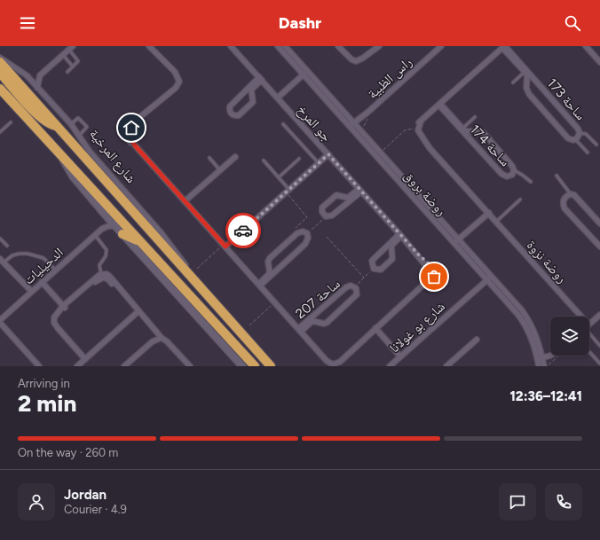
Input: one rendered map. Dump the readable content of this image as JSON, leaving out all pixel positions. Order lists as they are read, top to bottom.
{
  "streets": {
    "highway": ["شارع المرخية"],
    "street": [
      "راس الظبية",
      "ساحة 173",
      "جو المرخ",
      "ساحة 174",
      "روضة بروق",
      "روضة نزوة",
      "الدحيليات",
      "ساحة 207",
      "شارع بو غولانا"
    ]
  },
  "crossings": [
    ["راس الظبية", "روضة بروق"],
    ["جو المرخ", "ساحة 207"],
    ["روضة بروق", "شارع بو غولانا"]
  ],
  "page": {
    "header": "Dashr",
    "heading": ["2 min", "Arriving in", "12:36–12:41"],
    "panel": ["Jordan", "Courier · 4.9"],
    "bar": "On the way · 260 m"
  }
}
